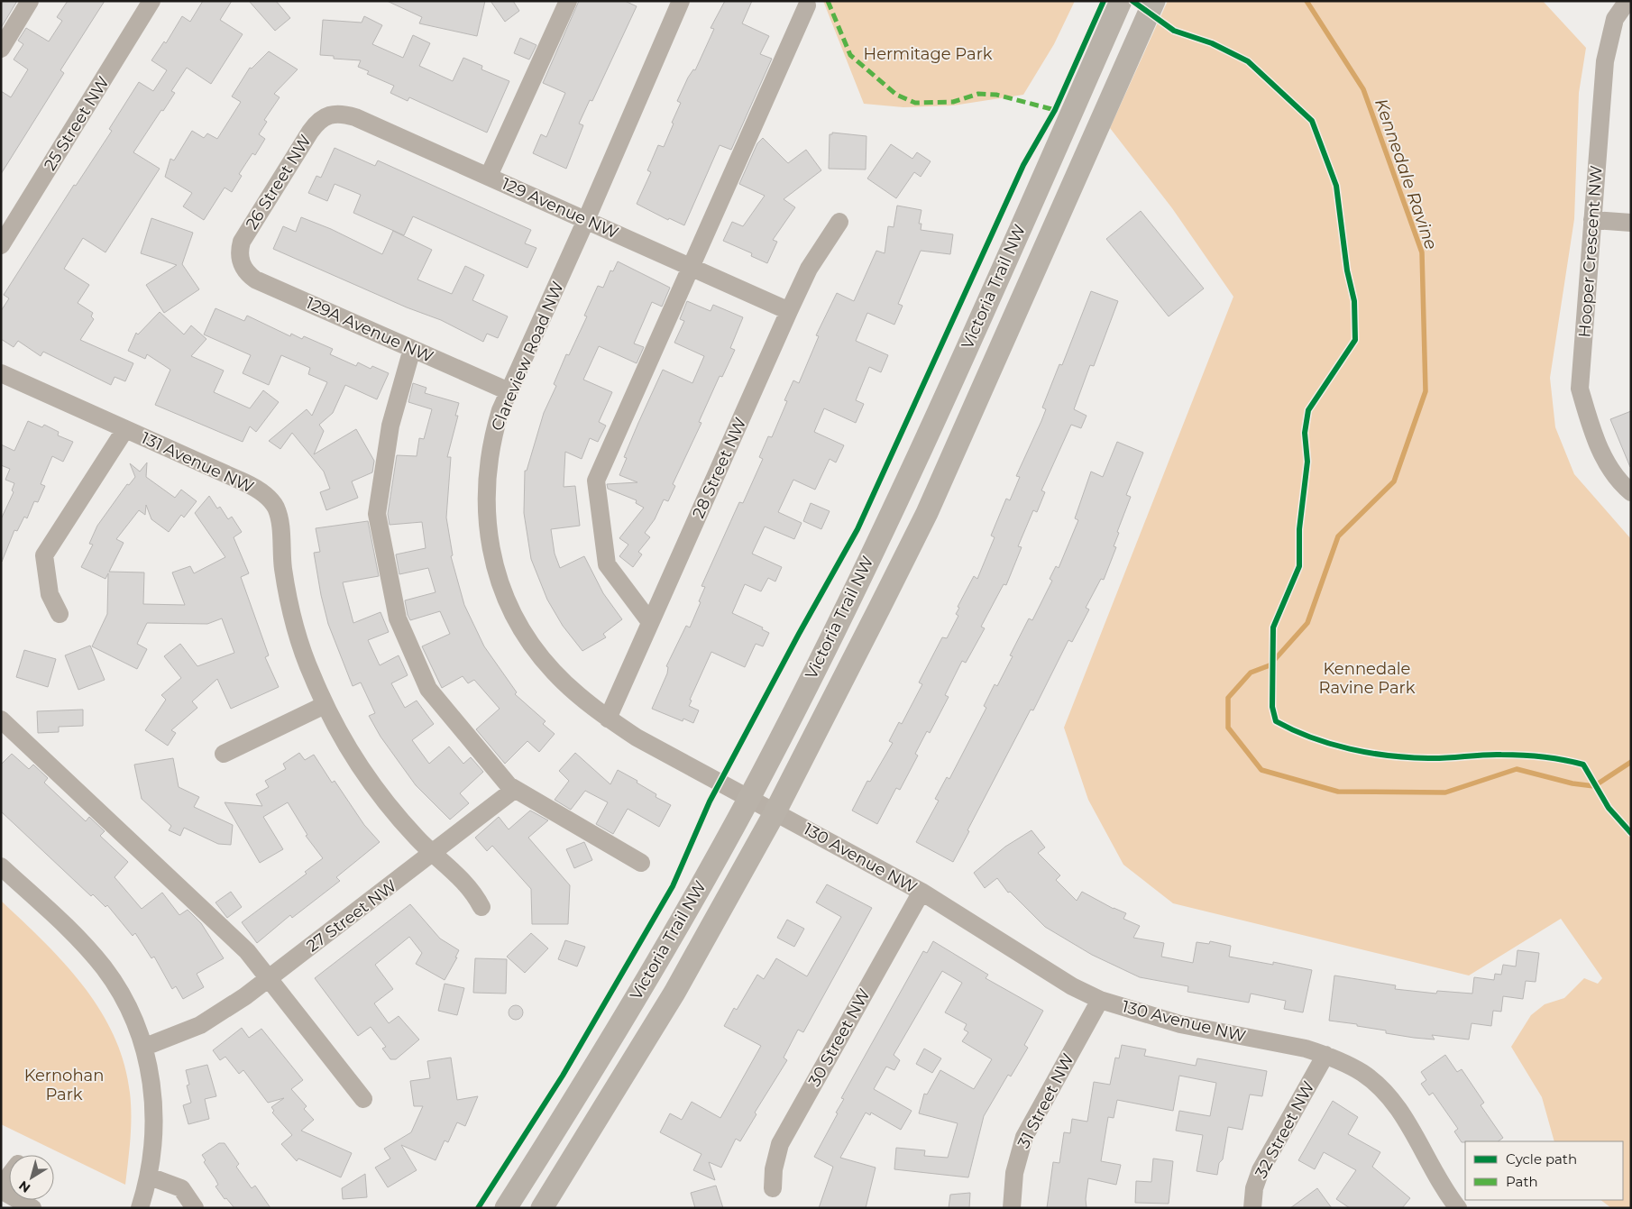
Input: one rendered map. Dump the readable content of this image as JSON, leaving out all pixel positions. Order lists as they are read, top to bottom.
{
  "streets": {
    "main road": ["Victoria Trail NW"],
    "street": [
      "25 Street NW",
      "26 Street NW",
      "129 Avenue NW",
      "Hooper Crescent NW",
      "129A Avenue NW",
      "Clareview Road NW",
      "131 Avenue NW",
      "28 Street NW",
      "130 Avenue NW",
      "27 Street NW",
      "30 Street NW",
      "31 Street NW",
      "32 Street NW"
    ]
  },
  "crossings": [
    ["26 Street NW", "129 Avenue NW"],
    ["26 Street NW", "129A Avenue NW"],
    ["129 Avenue NW", "Clareview Road NW"],
    ["129 Avenue NW", "28 Street NW"],
    ["Victoria Trail NW", "Clareview Road NW"],
    ["Victoria Trail NW", "130 Avenue NW"],
    ["129A Avenue NW", "Clareview Road NW"],
    ["Clareview Road NW", "28 Street NW"],
    ["Clareview Road NW", "130 Avenue NW"],
    ["131 Avenue NW", "27 Street NW"],
    ["130 Avenue NW", "30 Street NW"],
    ["130 Avenue NW", "31 Street NW"],
    ["130 Avenue NW", "32 Street NW"]
  ],
  "water": ["Kennedale Ravine"],
  "parks": ["Hermitage Park", "Kennedale Ravine Park", "Kernohan Park"],
  "legend": ["Cycle path", "Path"],
  "north": "bottom left"
}
